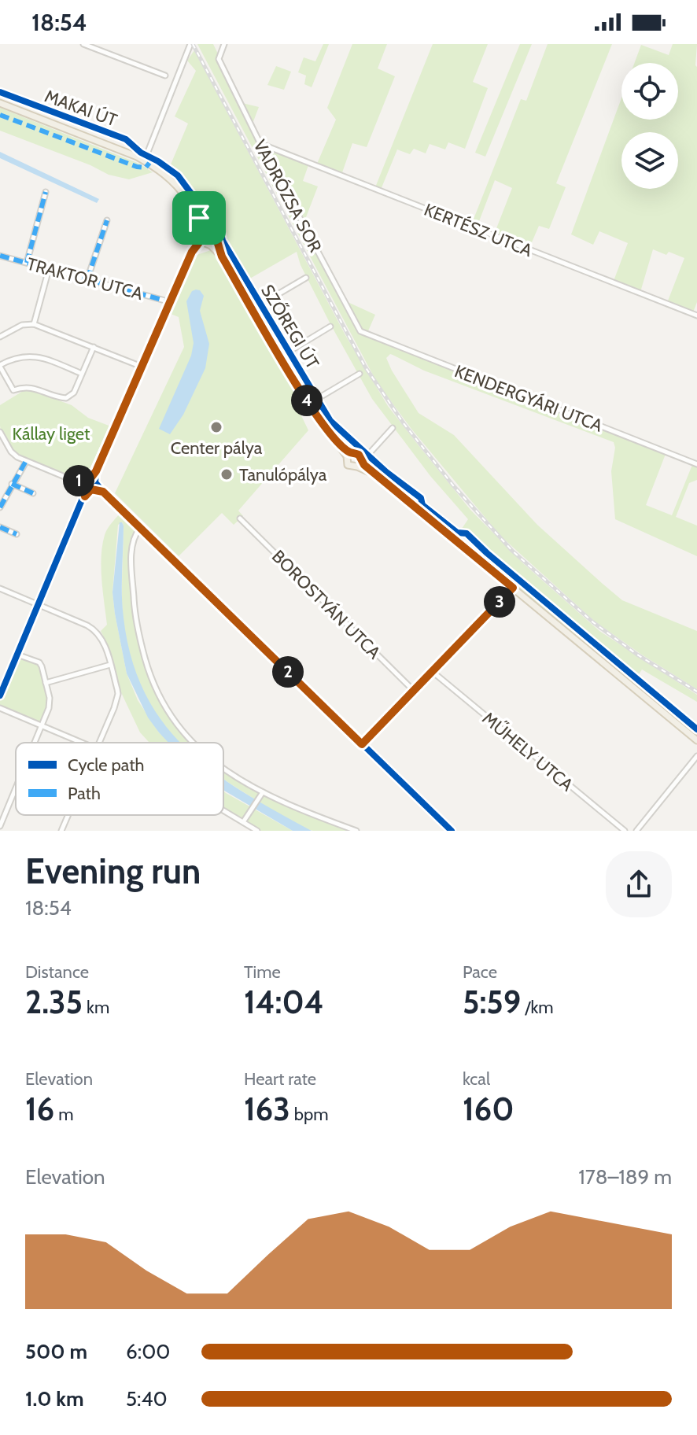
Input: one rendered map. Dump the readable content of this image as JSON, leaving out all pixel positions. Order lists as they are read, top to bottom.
{
  "streets": {
    "main road": ["MAKAI ÚT", "SZŐREGI ÚT"],
    "street": [
      "VADRÓZSA SOR",
      "KERTÉSZ UTCA",
      "TRAKTOR UTCA",
      "KENDERGYÁRI UTCA",
      "BOROSTYÁN UTCA",
      "MŰHELY UTCA"
    ]
  },
  "crossings": [
    ["MAKAI ÚT", "SZŐREGI ÚT"],
    ["VADRÓZSA SOR", "KERTÉSZ UTCA"],
    ["VADRÓZSA SOR", "KENDERGYÁRI UTCA"]
  ],
  "parks": ["Kállay liget"],
  "places": ["Center pálya", "Tanulópálya"],
  "legend": ["Cycle path", "Path"],
  "page": {
    "status": "18:54",
    "pins": [
      "4",
      "1",
      "3",
      "2"
    ],
    "heading": ["Evening run", "18:54"],
    "stats": [
      ["Distance", "2.35 km"],
      ["Time", "14:04"],
      ["Pace", "5:59 /km"],
      ["Elevation", "16 m"],
      ["Heart rate", "163 bpm"],
      ["kcal", "160"]
    ],
    "chart": ["Elevation", "178–189 m"],
    "list": [
      {
        "name": "500 m",
        "note": "6:00"
      },
      {
        "name": "1.0 km",
        "note": "5:40"
      }
    ]
  }
}
